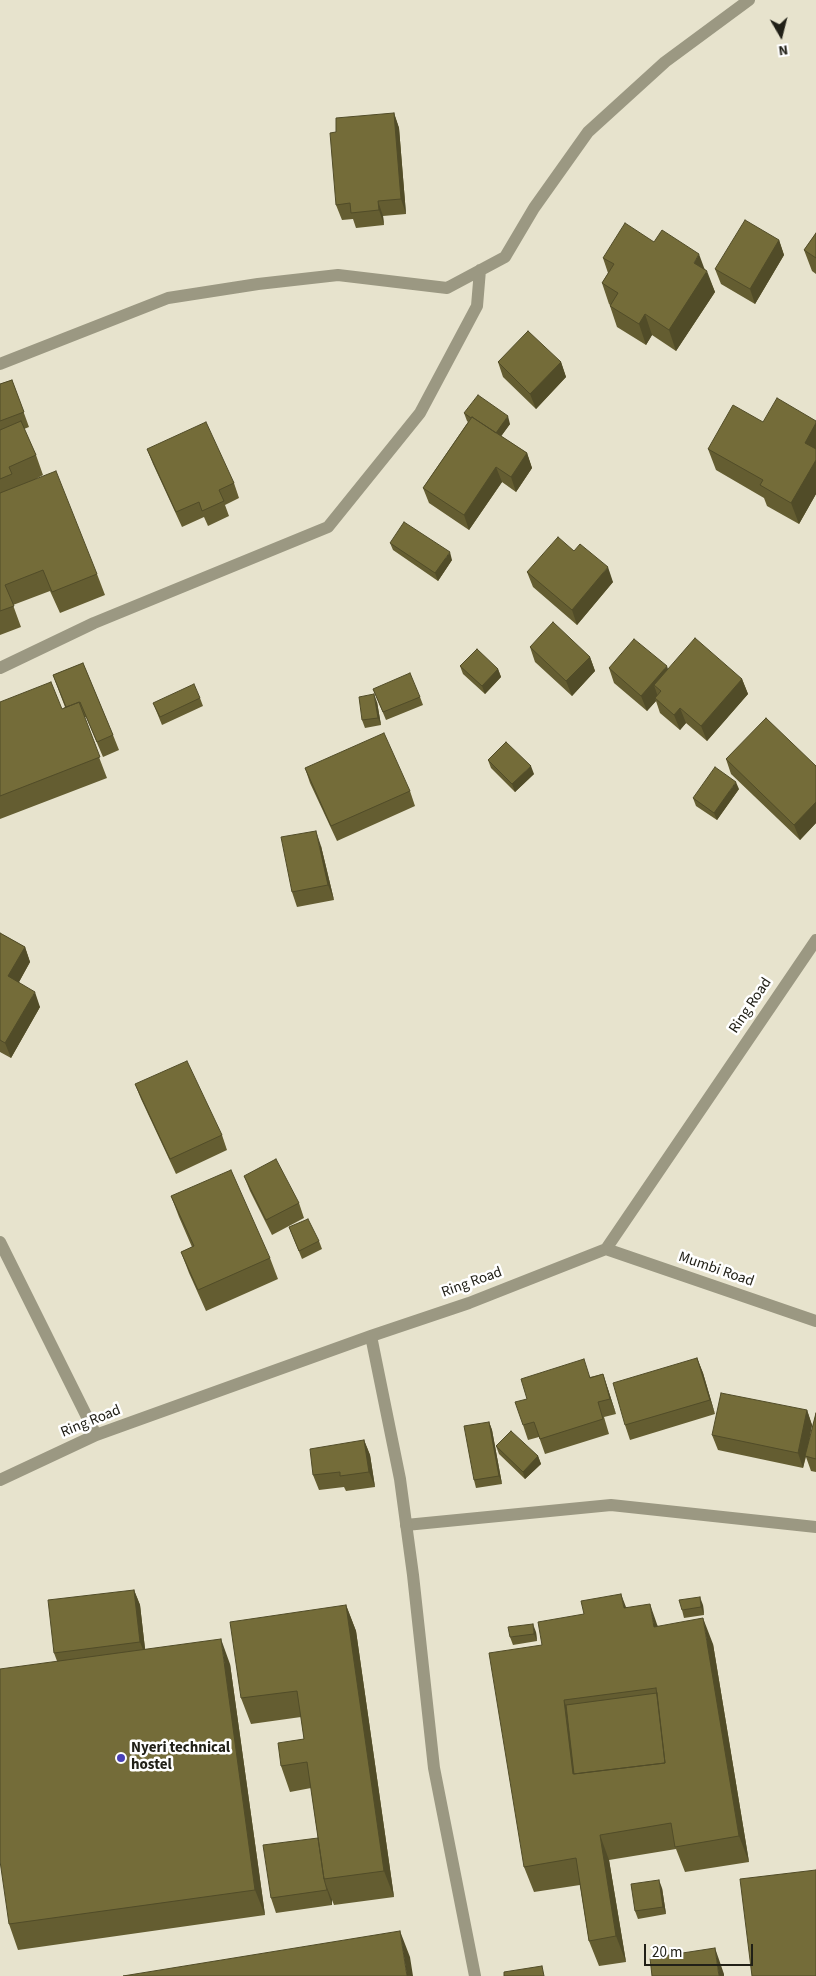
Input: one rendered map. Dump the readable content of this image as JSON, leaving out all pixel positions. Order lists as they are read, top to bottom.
{
  "streets": {
    "street": ["Ring Road", "Mumbi Road"]
  },
  "crossings": [
    ["Ring Road", "Mumbi Road"]
  ],
  "places": ["Nyeri technical hostel"],
  "scale_bar": "20 m",
  "north": "bottom"
}
